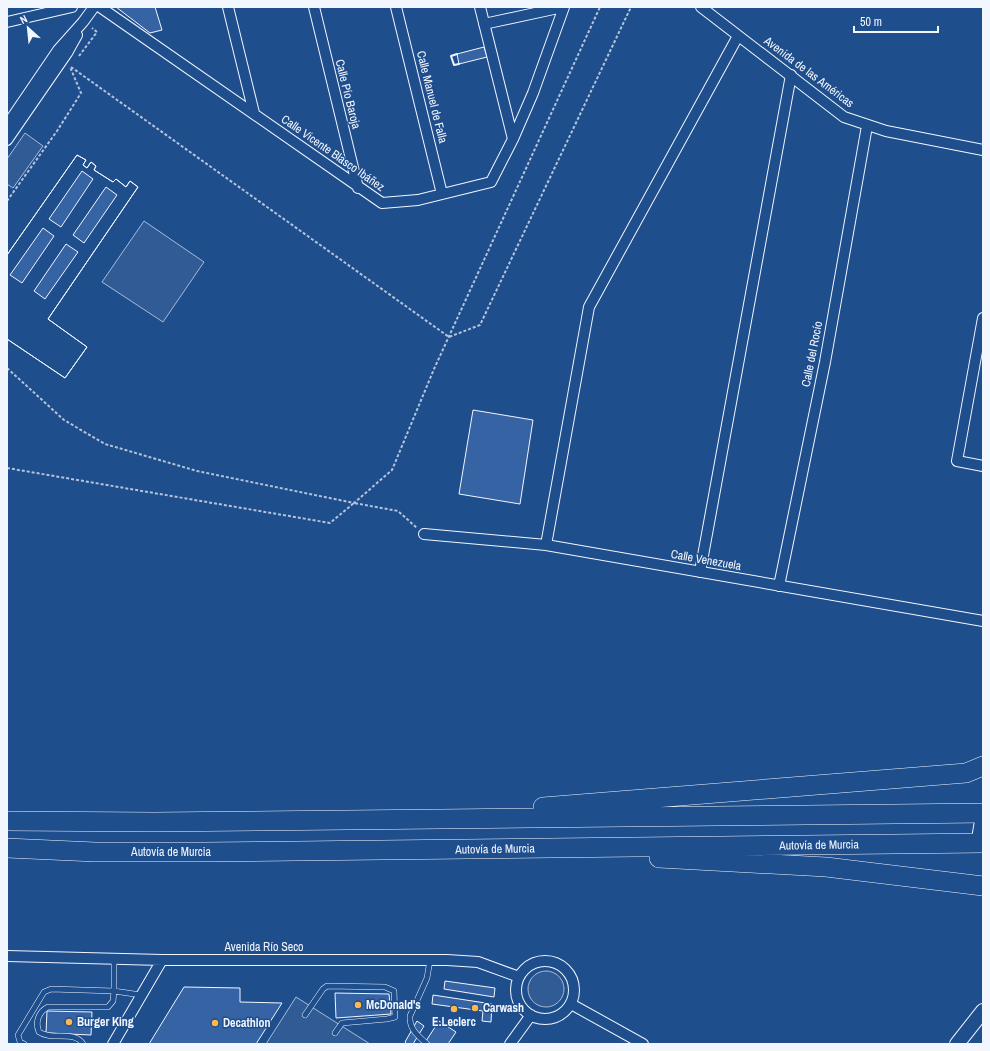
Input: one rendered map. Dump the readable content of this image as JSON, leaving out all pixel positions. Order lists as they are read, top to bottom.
{
  "streets": {
    "highway": ["Autovía de Murcia"],
    "street": [
      "Avenida de las Américas",
      "Calle Pío Baroja",
      "Calle Manuel de Falla",
      "Calle Vicente Blasco Ibáñez",
      "Calle del Rocío",
      "Calle Venezuela",
      "Avenida Río Seco"
    ]
  },
  "crossings": [
    ["Avenida de las Américas", "Calle del Rocío"],
    ["Calle Pío Baroja", "Calle Vicente Blasco Ibáñez"],
    ["Calle Manuel de Falla", "Calle Vicente Blasco Ibáñez"],
    ["Calle del Rocío", "Calle Venezuela"]
  ],
  "places": [
    "McDonald's",
    "Carwash",
    "E.Leclerc",
    "Burger King",
    "Decathlon"
  ],
  "scale_bar": "50 m",
  "north": "top left"
}
